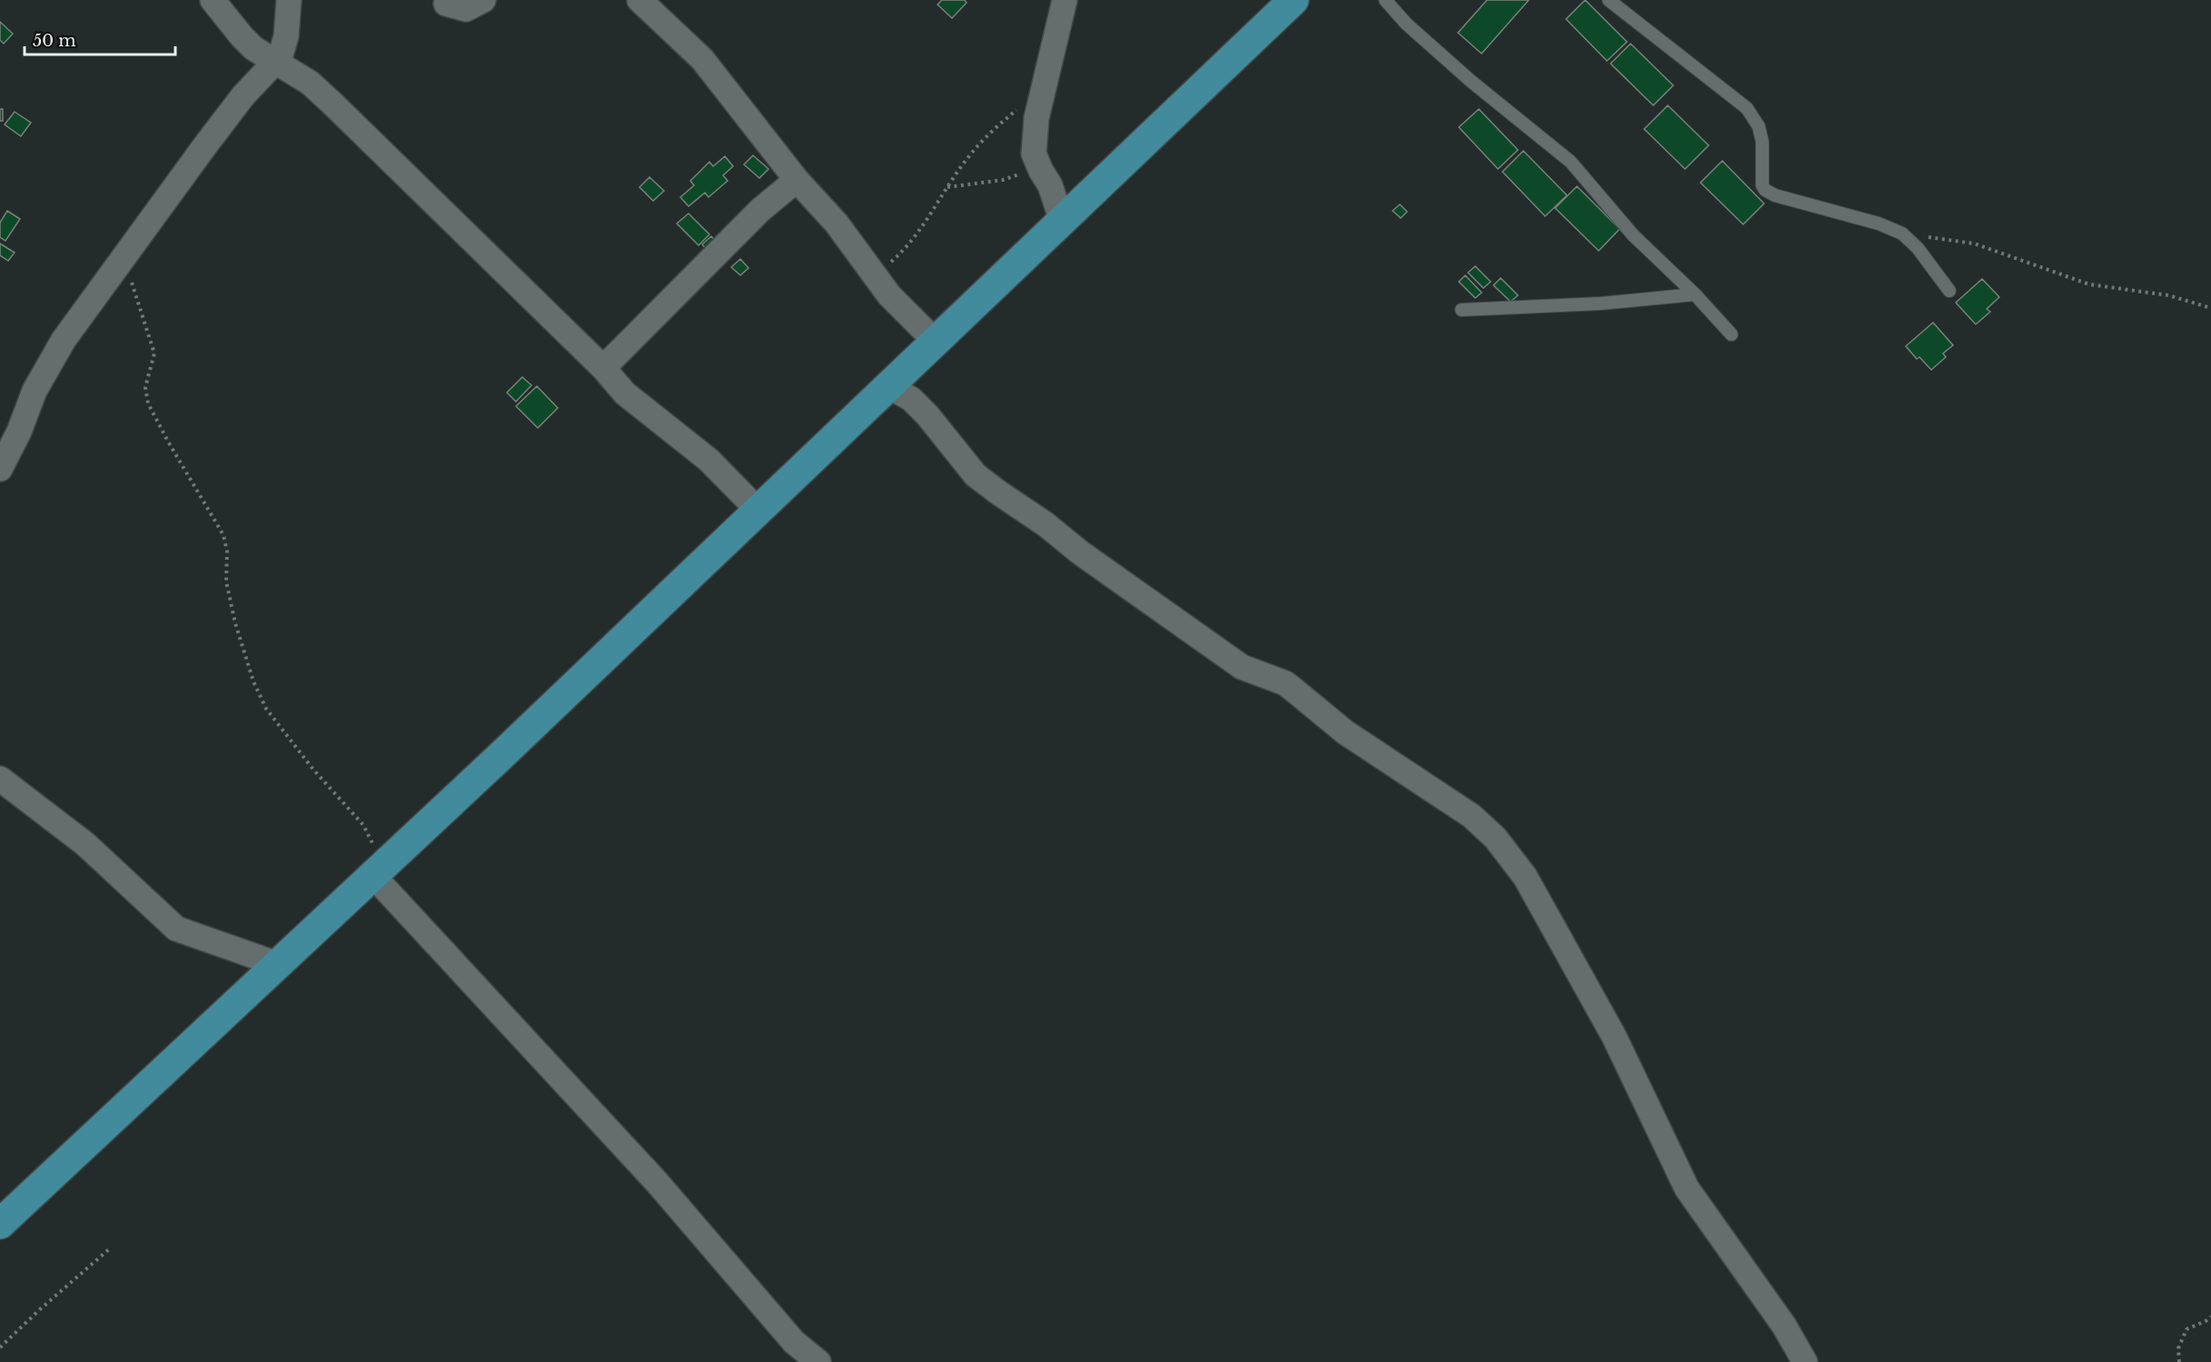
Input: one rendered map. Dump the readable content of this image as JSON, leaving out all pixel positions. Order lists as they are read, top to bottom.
{
  "scale_bar": "50 m"
}
